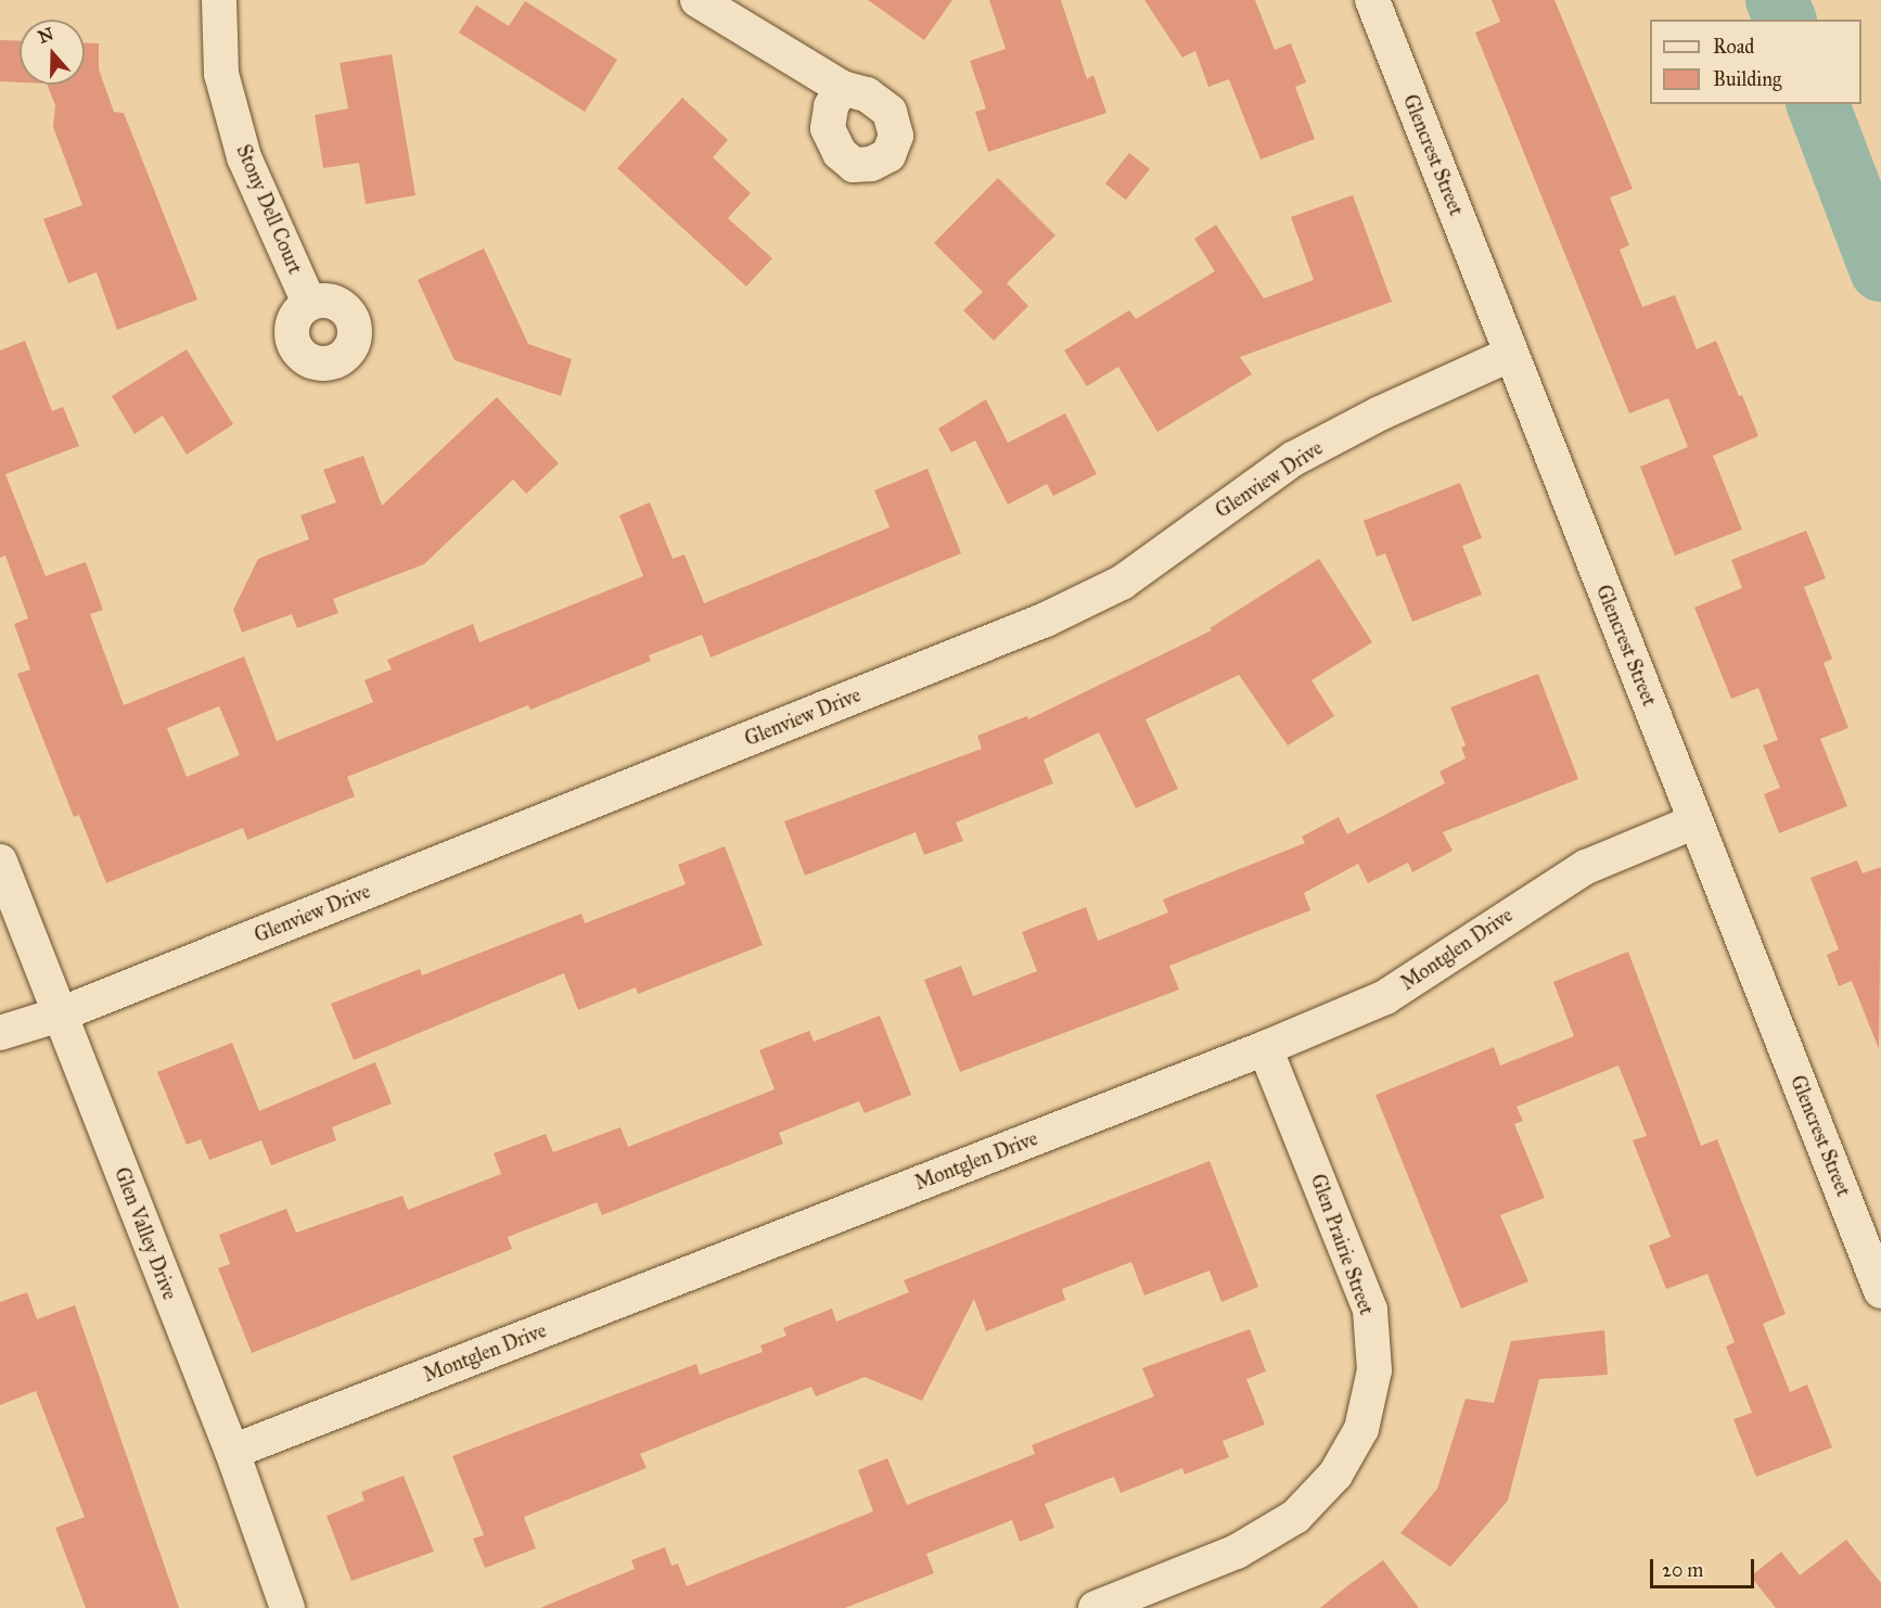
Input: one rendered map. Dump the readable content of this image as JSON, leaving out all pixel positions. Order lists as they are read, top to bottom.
{
  "streets": {
    "street": [
      "Glencrest Street",
      "Stony Dell Court",
      "Glenview Drive",
      "Montglen Drive",
      "Glen Valley Drive",
      "Glen Prairie Street"
    ]
  },
  "crossings": [
    ["Glencrest Street", "Glenview Drive"],
    ["Glencrest Street", "Montglen Drive"],
    ["Glenview Drive", "Glen Valley Drive"],
    ["Montglen Drive", "Glen Valley Drive"],
    ["Montglen Drive", "Glen Prairie Street"]
  ],
  "legend": ["Road", "Building"],
  "scale_bar": "20 m",
  "north": "top"
}
